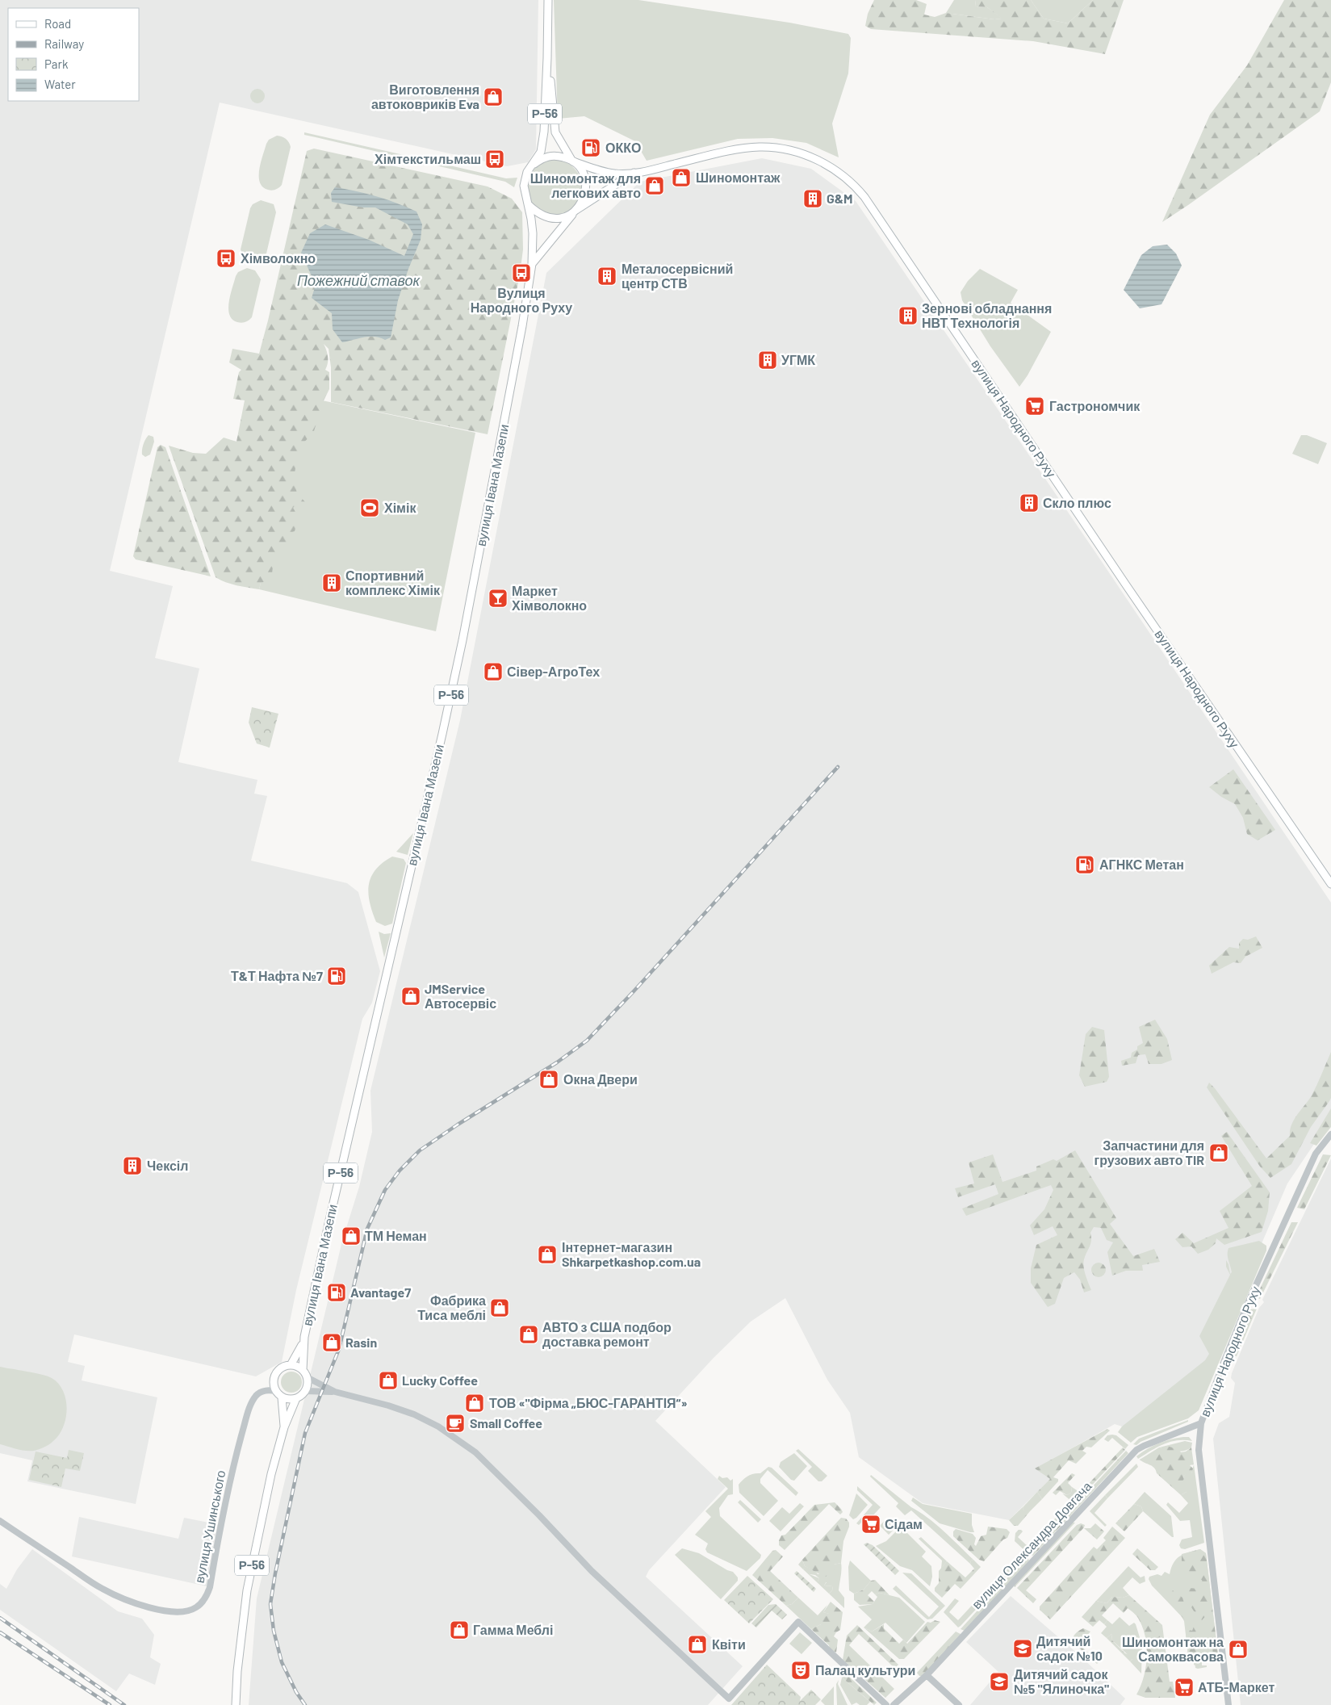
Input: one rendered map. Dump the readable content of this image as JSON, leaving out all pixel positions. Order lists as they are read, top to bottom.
{
  "streets": {
    "main road": ["Р-56", "вулиця Народного Руху", "вулиця Івана Мазепи"],
    "street": ["вулиця Ушинського", "вулиця Олександра Довгача"]
  },
  "crossings": [
    ["Р-56", "вулиця Народного Руху"],
    ["Р-56", "вулиця Івана Мазепи"],
    ["Р-56", "вулиця Ушинського"],
    ["вулиця Народного Руху", "вулиця Івана Мазепи"],
    ["вулиця Народного Руху", "вулиця Олександра Довгача"],
    ["вулиця Івана Мазепи", "вулиця Ушинського"]
  ],
  "water": ["Пожежний ставок"],
  "places": {
    "shop": [
      "Виготовлення автоковриків Eva",
      "Шиномонтаж",
      "Шиномонтаж для легкових авто",
      "Сівер-АгроТех",
      "JMService Автосервіс",
      "Окна Двери",
      "Запчастини для грузових авто TIR",
      "ТМ Неман",
      "Інтернет-магазин Shkarpetkashop.com.ua",
      "Фабрика Тиса меблі",
      "АВТО з США подбор доставка ремонт",
      "Rasin",
      "Lucky Coffee",
      "ТОВ «\"Фірма „БЮС-ГАРАНТІЯ“»",
      "Гамма Меблі",
      "Квіти",
      "Шиномонтаж на Самоквасова"
    ],
    "fuel station": [
      "ОККО",
      "АГНКС Метан",
      "Т&Т Нафта №7",
      "Avantage7"
    ],
    "bus stop": ["Хімтекстильмаш", "Хімволокно", "Вулиця Народного Руху"],
    "building": [
      "G&M",
      "Металосервісний центр СТВ",
      "Зернові обладнання НВТ Технологія",
      "УГМК",
      "Скло плюс",
      "Спортивний комплекс Хімік",
      "Чексіл"
    ],
    "supermarket": ["Гастрономчик", "Сідам", "АТБ-Маркет"],
    "sports": ["Хімік"],
    "bar": ["Маркет Хімволокно"],
    "cafe": ["Small Coffee"],
    "school or university": ["Дитячий садок №10", "Дитячий садок №5 \"Ялиночка\""],
    "theatre": ["Палац культури"]
  },
  "legend": [
    "Road",
    "Railway",
    "Park",
    "Water"
  ]
}
